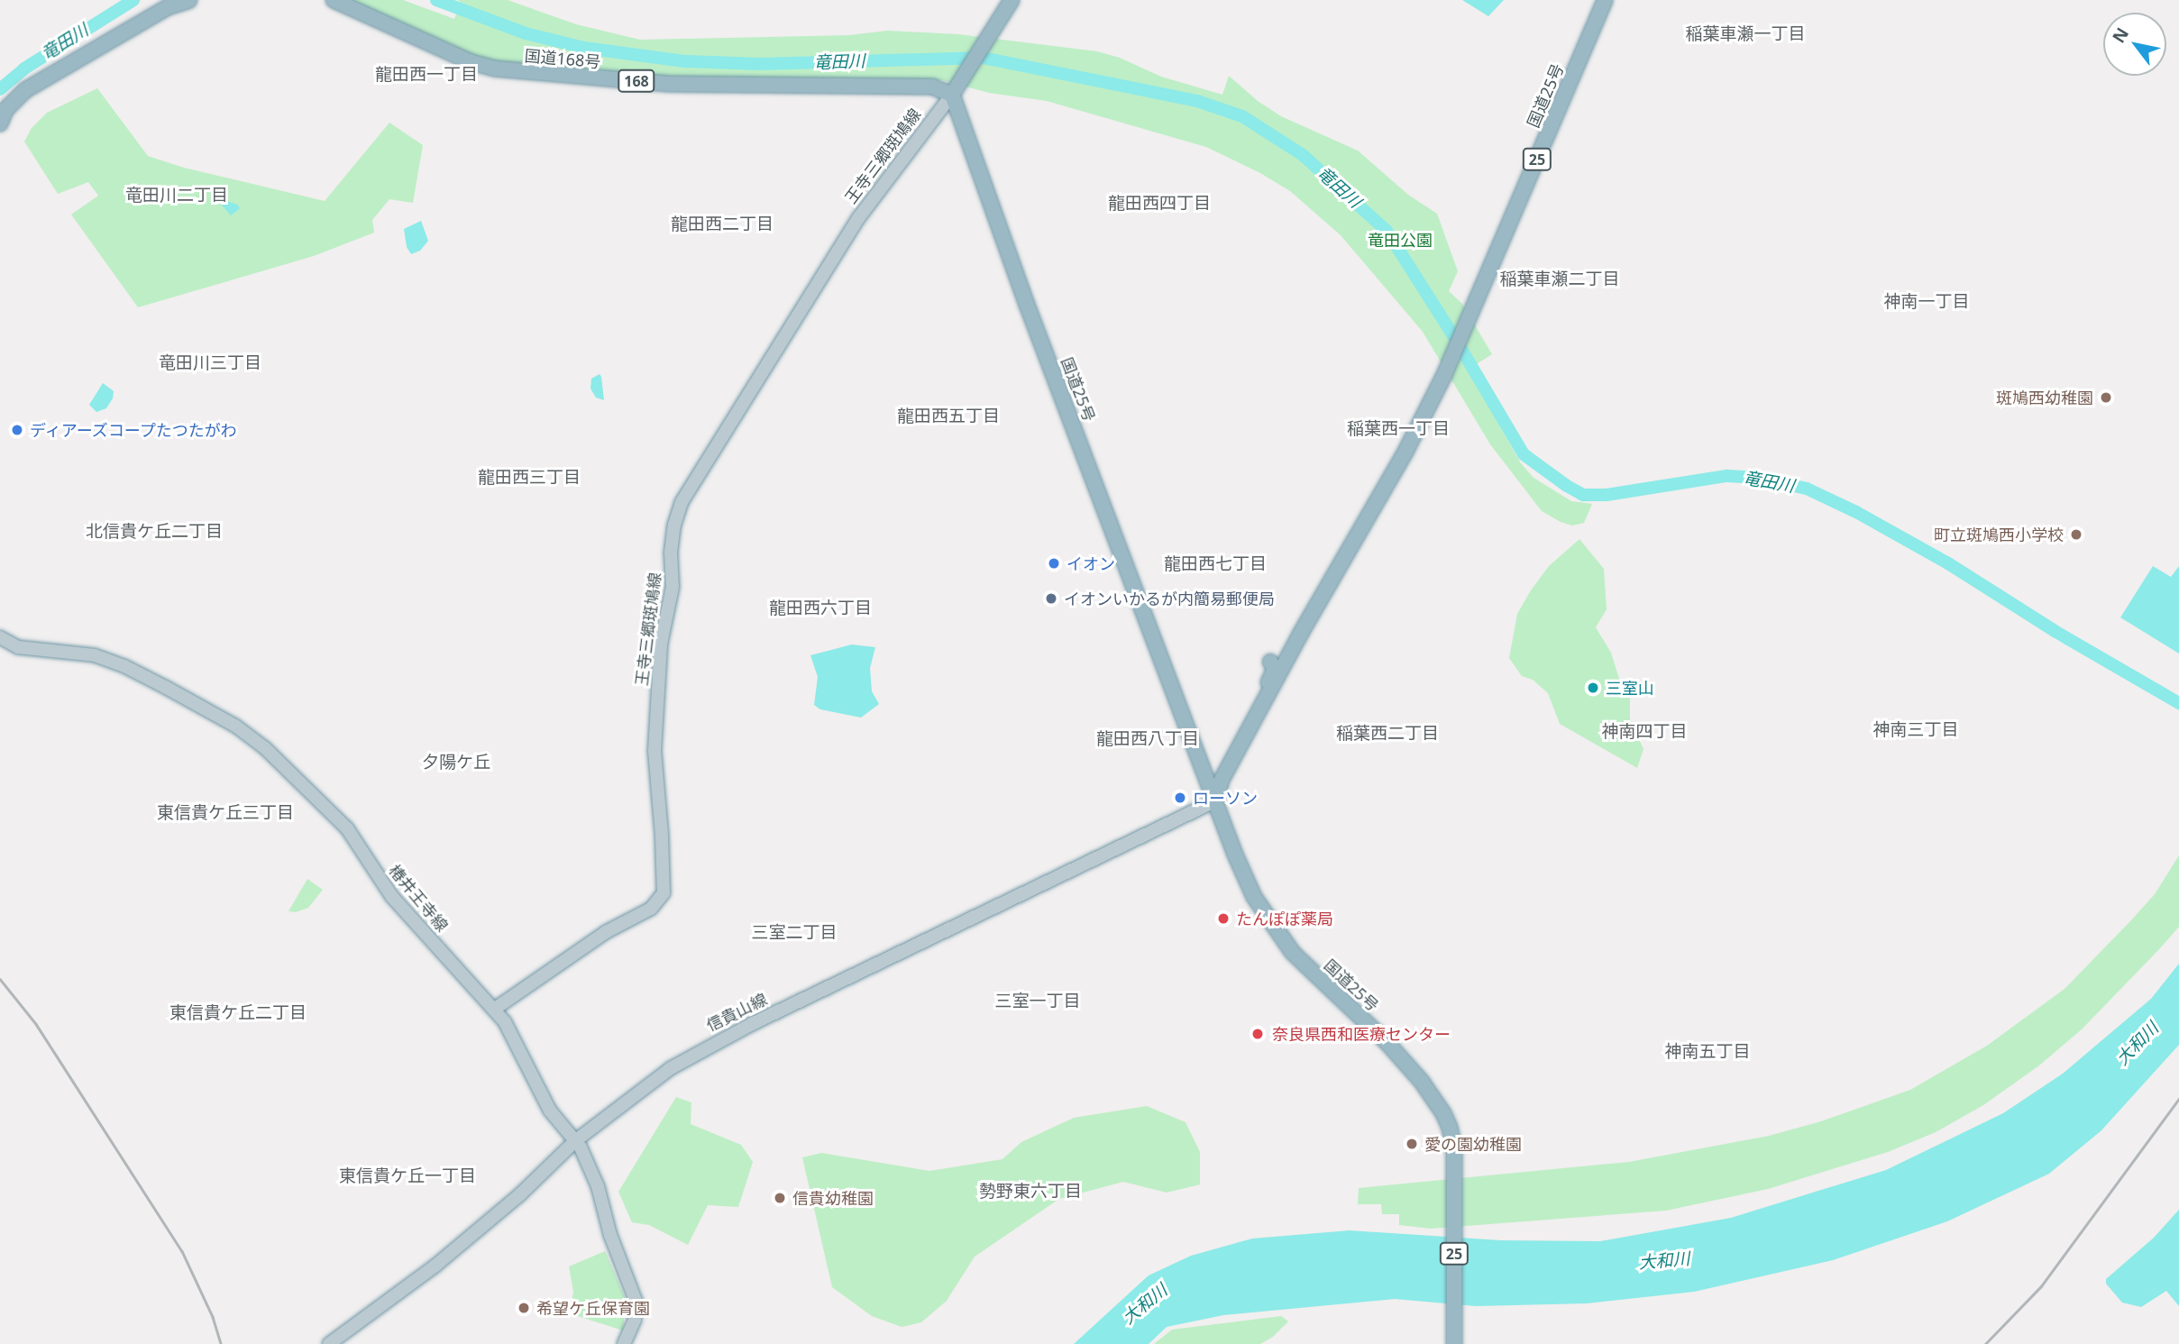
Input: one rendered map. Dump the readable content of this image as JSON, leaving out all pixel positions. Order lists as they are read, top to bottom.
{
  "streets": {
    "highway": [
      "国道168号",
      "168",
      "国道25号",
      "25"
    ],
    "main road": ["王寺三郷斑鳩線", "椿井王寺線", "信貴山線"]
  },
  "crossings": [
    ["国道168号", "国道25号"],
    ["国道168号", "王寺三郷斑鳩線"],
    ["国道25号", "王寺三郷斑鳩線"],
    ["国道25号", "信貴山線"],
    ["王寺三郷斑鳩線", "椿井王寺線"],
    ["椿井王寺線", "信貴山線"]
  ],
  "districts": [
    "稲葉車瀬一丁目",
    "龍田西一丁目",
    "竜田川二丁目",
    "龍田西四丁目",
    "龍田西二丁目",
    "稲葉車瀬二丁目",
    "神南一丁目",
    "竜田川三丁目",
    "龍田西五丁目",
    "稲葉西一丁目",
    "龍田西三丁目",
    "北信貴ケ丘二丁目",
    "龍田西七丁目",
    "龍田西六丁目",
    "神南三丁目",
    "神南四丁目",
    "稲葉西二丁目",
    "龍田西八丁目",
    "夕陽ケ丘",
    "東信貴ケ丘三丁目",
    "三室二丁目",
    "三室一丁目",
    "東信貴ケ丘二丁目",
    "神南五丁目",
    "東信貴ケ丘一丁目",
    "勢野東六丁目"
  ],
  "water": ["竜田川", "大和川"],
  "parks": ["竜田公園"],
  "places": [
    "斑鳩西幼稚園",
    "ディアーズコープたつたがわ",
    "町立斑鳩西小学校",
    "イオン",
    "イオンいかるが内簡易郵便局",
    "三室山",
    "ローソン",
    "たんぽぽ薬局",
    "奈良県西和医療センター",
    "愛の園幼稚園",
    "信貴幼稚園",
    "希望ケ丘保育園"
  ],
  "north": "top left"
}
